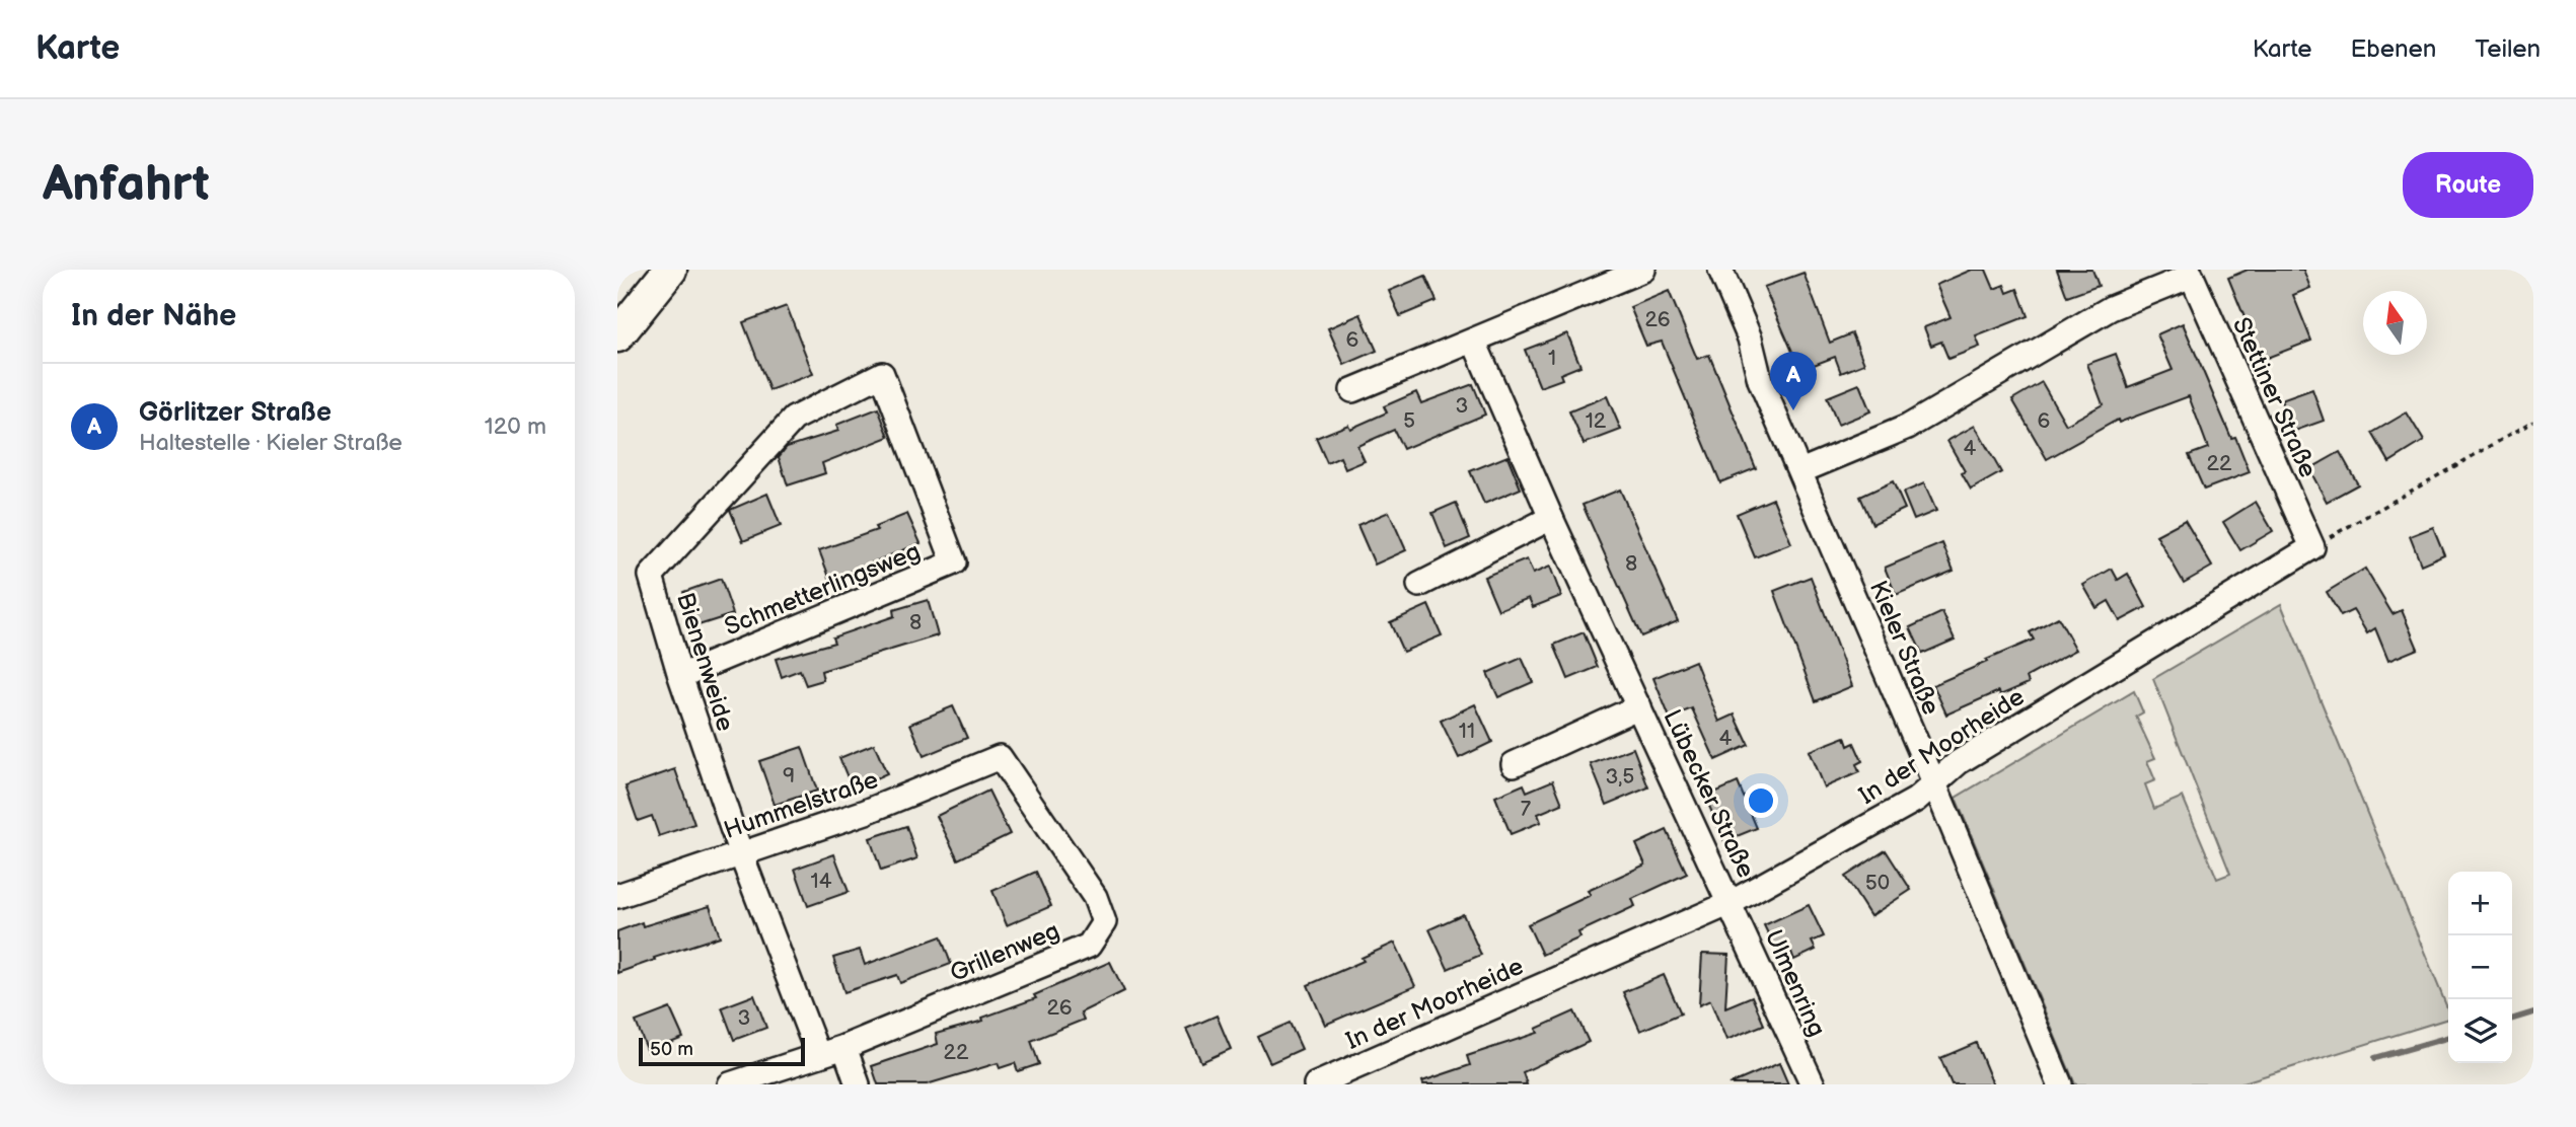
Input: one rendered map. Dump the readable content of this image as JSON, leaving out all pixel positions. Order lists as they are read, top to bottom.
{
  "streets": {
    "street": [
      "Stettiner Straße",
      "Schmetterlingsweg",
      "Kieler Straße",
      "Bienenweide",
      "In der Moorheide",
      "Lübecker Straße",
      "Hummelstraße",
      "Grillenweg",
      "Ulmenring"
    ]
  },
  "crossings": [
    ["Stettiner Straße", "In der Moorheide"],
    ["Schmetterlingsweg", "Bienenweide"],
    ["Kieler Straße", "In der Moorheide"],
    ["Bienenweide", "Hummelstraße"],
    ["Bienenweide", "Grillenweg"],
    ["In der Moorheide", "Lübecker Straße"],
    ["In der Moorheide", "Ulmenring"],
    ["Lübecker Straße", "Ulmenring"],
    ["Hummelstraße", "Grillenweg"]
  ],
  "house_numbers": [
    "26",
    "6",
    "1",
    "3",
    "5",
    "12",
    "6",
    "4",
    "22",
    "8",
    "8",
    "11",
    "4",
    "9",
    "3,5",
    "7",
    "14",
    "50",
    "26",
    "3",
    "22"
  ],
  "scale_bar": "50 m",
  "north": "top",
  "page": {
    "header": "Karte",
    "nav": ["Karte", "Ebenen", "Teilen"],
    "buttons": "Route",
    "title": "Anfahrt",
    "heading": "In der Nähe",
    "pins": "A",
    "list": [
      {
        "mark": "A",
        "name": "Görlitzer Straße",
        "note": "Haltestelle · Kieler Straße",
        "value": "120 m"
      }
    ],
    "map_buttons": ["+", "−"],
    "scale": "50 m"
  }
}
